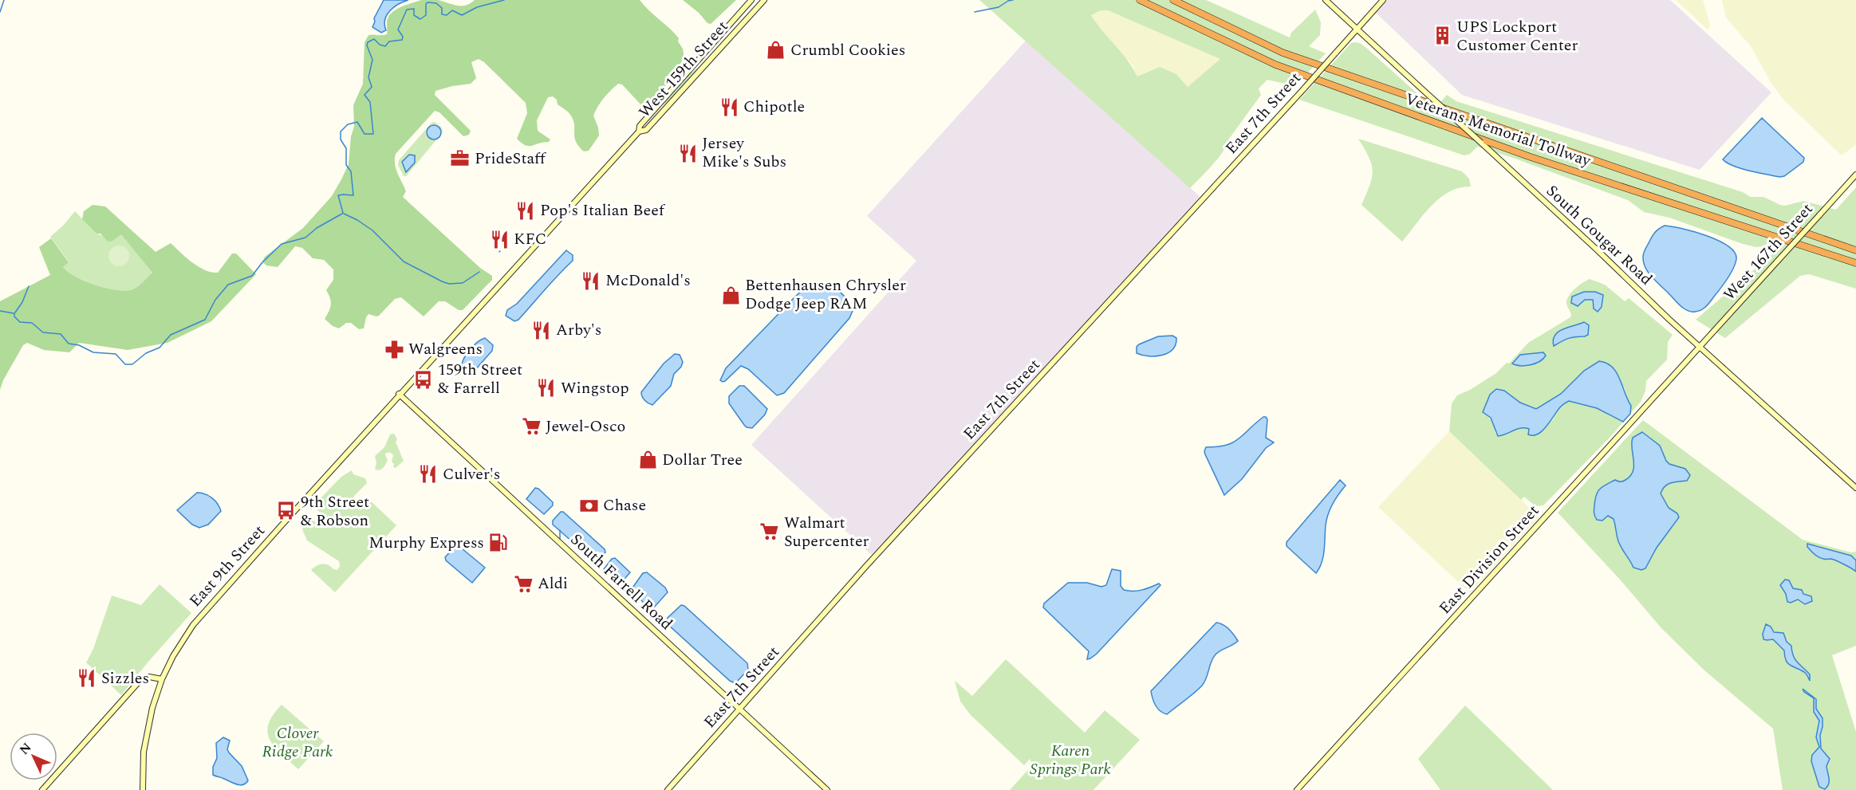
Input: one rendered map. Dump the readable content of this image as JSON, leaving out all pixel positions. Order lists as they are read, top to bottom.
{
  "streets": {
    "highway": ["Veterans Memorial Tollway"],
    "street": [
      "West 159th Street",
      "East 7th Street",
      "South Gougar Road",
      "West 167th Street",
      "East Division Street",
      "East 9th Street",
      "South Farrell Road"
    ]
  },
  "crossings": [
    ["West 159th Street", "East 9th Street"],
    ["West 159th Street", "South Farrell Road"],
    ["East 7th Street", "South Gougar Road"],
    ["East 7th Street", "South Farrell Road"],
    ["South Gougar Road", "West 167th Street"],
    ["South Gougar Road", "East Division Street"],
    ["West 167th Street", "East Division Street"],
    ["East 9th Street", "South Farrell Road"]
  ],
  "parks": ["Clover Ridge Park", "Karen Springs Park"],
  "places": {
    "building": ["UPS Lockport Customer Center"],
    "shop": ["Crumbl Cookies", "Bettenhausen Chrysler Dodge Jeep RAM", "Dollar Tree"],
    "restaurant": [
      "Chipotle",
      "Jersey Mike's Subs",
      "Pop's Italian Beef",
      "KFC",
      "McDonald's",
      "Arby's",
      "Wingstop",
      "Culver's",
      "Sizzles"
    ],
    "office": ["PrideStaff"],
    "pharmacy": ["Walgreens"],
    "bus stop": ["159th Street & Farrell", "9th Street & Robson"],
    "supermarket": ["Jewel-Osco", "Walmart Supercenter", "Aldi"],
    "bank": ["Chase"],
    "fuel station": ["Murphy Express"]
  },
  "north": "top left"
}
